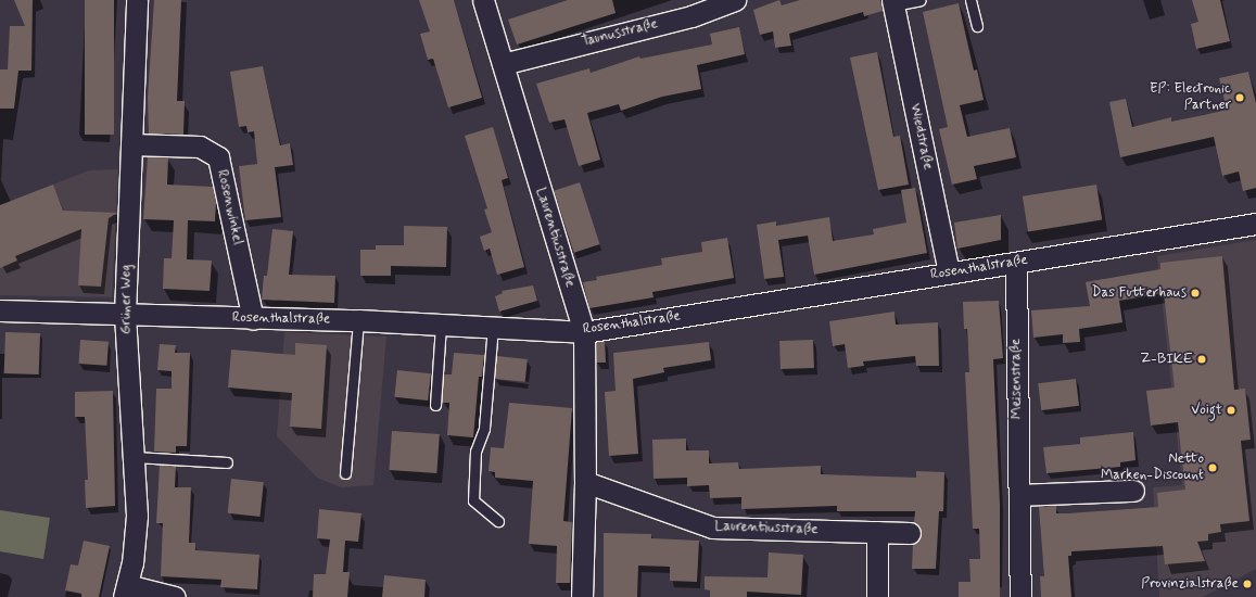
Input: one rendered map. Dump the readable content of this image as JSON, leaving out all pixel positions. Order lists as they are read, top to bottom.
{
  "streets": {
    "street": [
      "Taunusstraße",
      "Wiedstraße",
      "Rosenwinkel",
      "Laurentiusstraße",
      "Rosenthalstraße",
      "Grüner Weg",
      "Meisenstraße"
    ]
  },
  "crossings": [
    ["Taunusstraße", "Laurentiusstraße"],
    ["Wiedstraße", "Rosenthalstraße"],
    ["Rosenwinkel", "Rosenthalstraße"],
    ["Rosenwinkel", "Grüner Weg"],
    ["Laurentiusstraße", "Rosenthalstraße"],
    ["Rosenthalstraße", "Grüner Weg"],
    ["Rosenthalstraße", "Meisenstraße"]
  ],
  "places": [
    "EP: Electronic Partner",
    "Das Futterhaus",
    "Z-BIKE",
    "Voigt",
    "Netto Marken-Discount",
    "Provinzialstraße"
  ]
}
